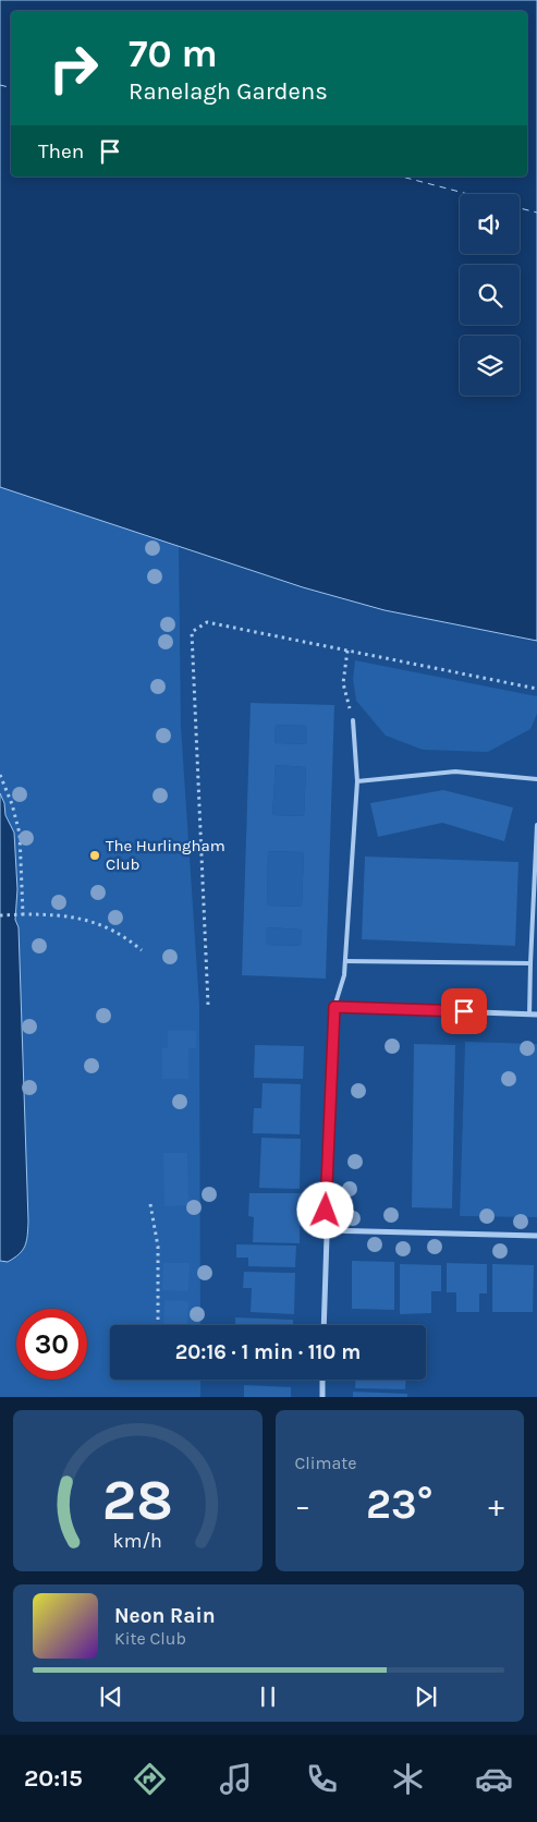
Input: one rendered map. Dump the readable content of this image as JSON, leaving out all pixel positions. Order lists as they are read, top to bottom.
{
  "places": ["The Hurlingham Club"],
  "page": {
    "turn": ["70 m", "Ranelagh Gardens"],
    "then": "Then",
    "limit": "30",
    "trip": "20:16 · 1 min · 110 m",
    "tile": "Climate",
    "heat": ["−", "23°", "+"],
    "song": ["Neon Rain", "Kite Club"],
    "tabs": "20:15",
    "gauge": ["28", "km/h"]
  }
}
